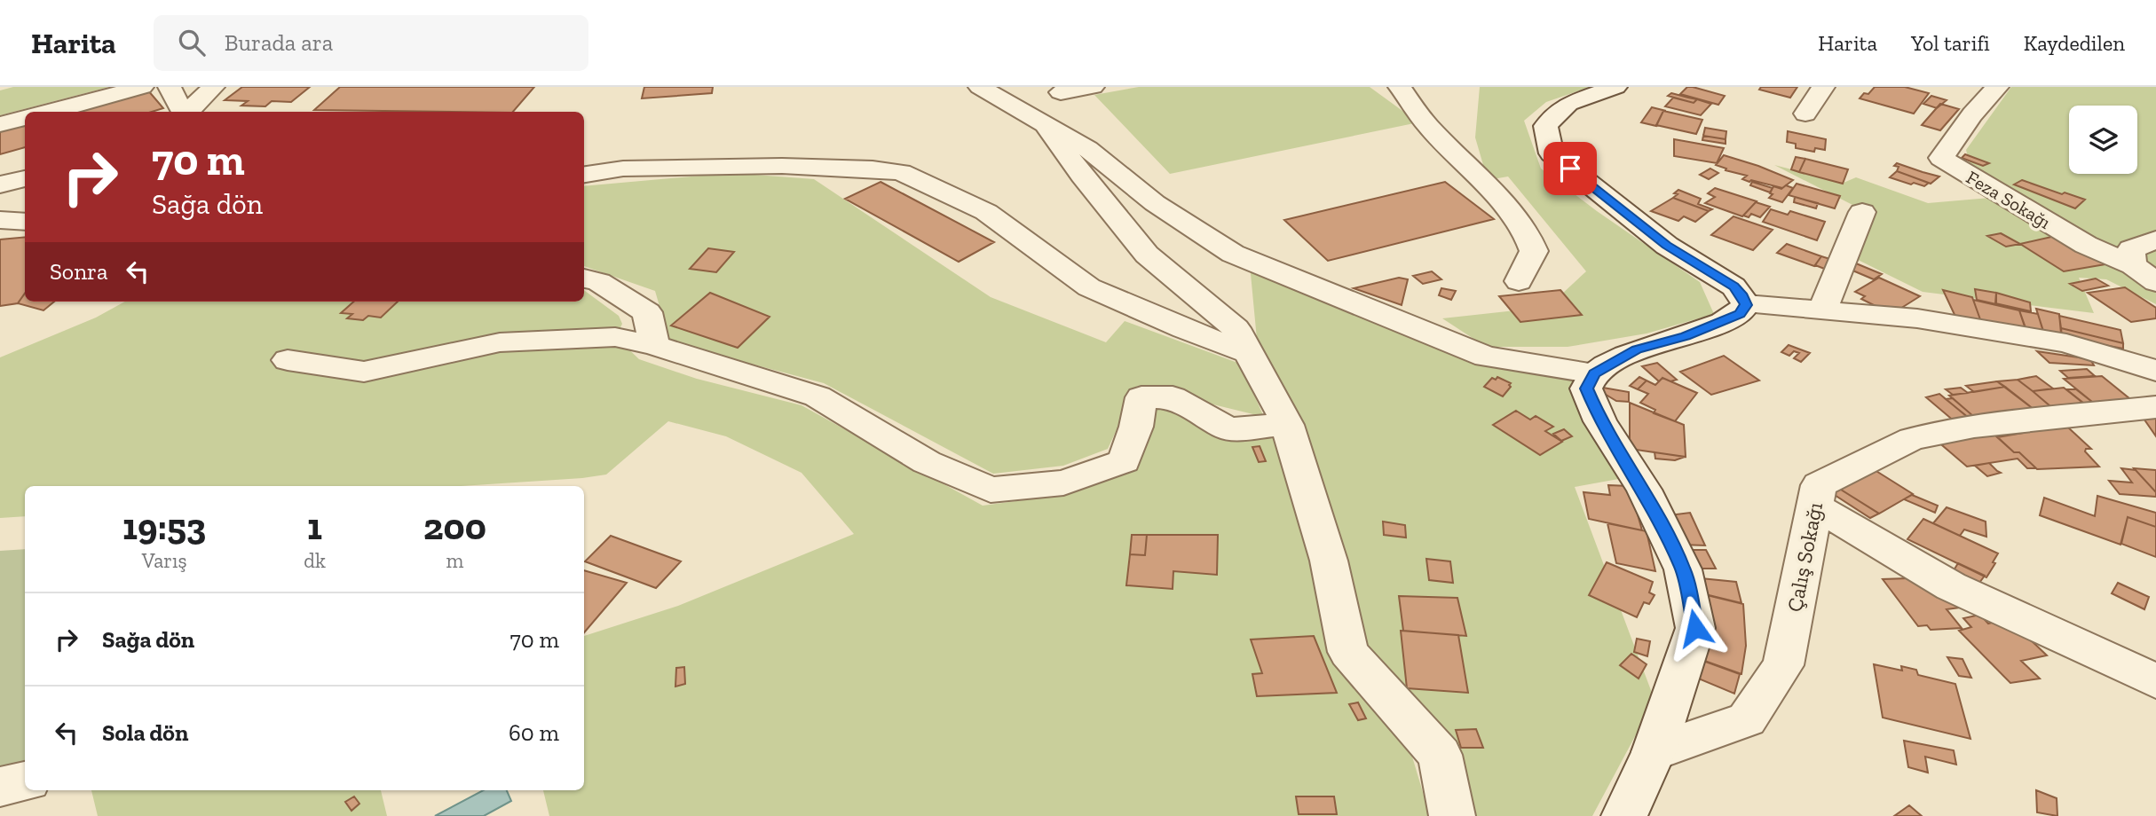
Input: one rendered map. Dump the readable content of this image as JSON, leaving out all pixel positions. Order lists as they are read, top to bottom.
{
  "streets": {
    "street": ["Feza Sokağı", "Çalış Sokağı"]
  },
  "page": {
    "header": "Harita",
    "search": "Burada ara",
    "nav": ["Harita", "Yol tarifi", "Kaydedilen"],
    "turn": ["70 m", "Sağa dön"],
    "then": "Sonra",
    "eta": [
      "19:53",
      "Varış",
      "1",
      "dk",
      "200",
      "m"
    ],
    "list": [
      {
        "name": "Sağa dön",
        "value": "70 m"
      },
      {
        "name": "Sola dön",
        "value": "60 m"
      }
    ]
  }
}
